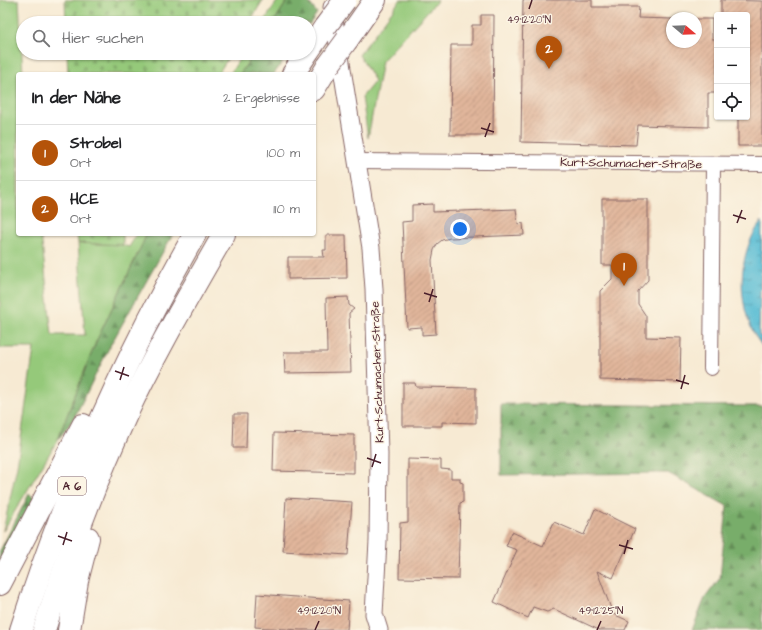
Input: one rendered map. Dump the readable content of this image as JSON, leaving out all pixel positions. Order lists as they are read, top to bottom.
{
  "streets": {
    "highway": ["A 6"],
    "street": ["Kurt-Schumacher-Straße"]
  },
  "north": "right",
  "page": {
    "map_buttons": ["+", "−"],
    "search": "Hier suchen",
    "pins": ["2", "1"],
    "heading": ["In der Nähe", "2 Ergebnisse"],
    "list": [
      {
        "mark": "1",
        "name": "Strobel",
        "note": "Ort",
        "value": "100 m"
      },
      {
        "mark": "2",
        "name": "HCE",
        "note": "Ort",
        "value": "110 m"
      }
    ]
  },
  "coordinates": ["49°12'20\"N", "49°12'25\"N"]
}
